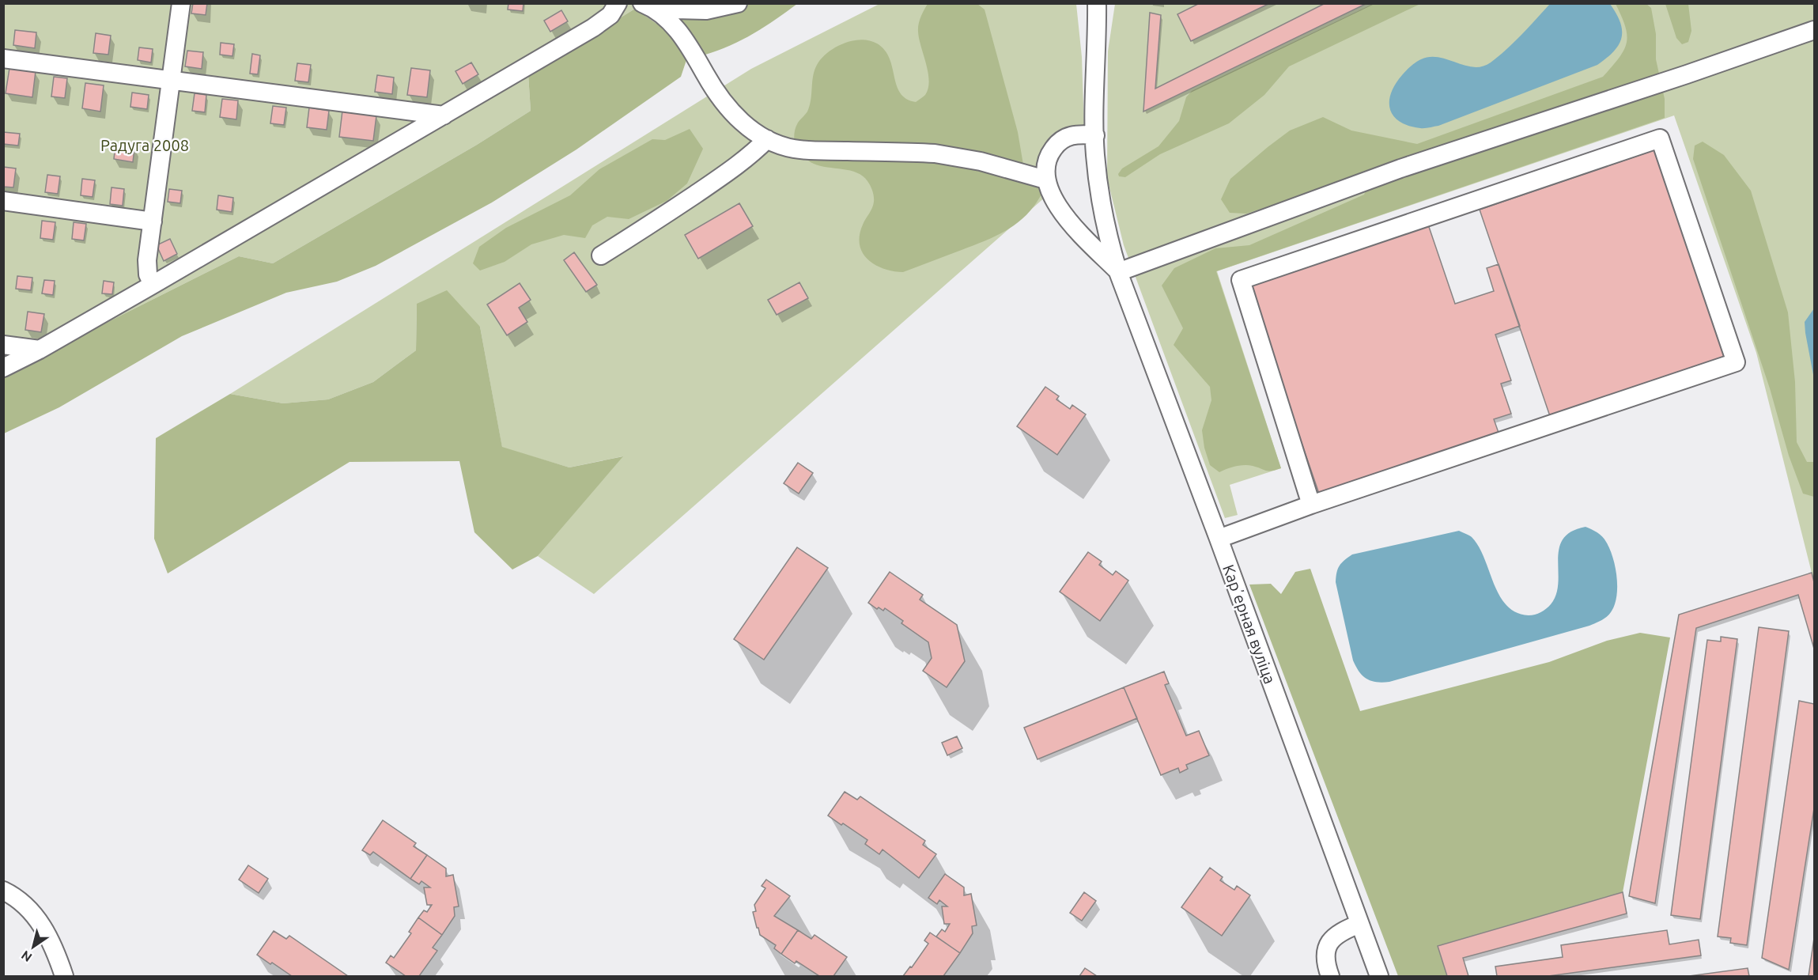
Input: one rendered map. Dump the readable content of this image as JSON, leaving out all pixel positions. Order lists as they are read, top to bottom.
{
  "streets": {
    "street": ["Карʼерная вуліца"]
  },
  "parks": ["Радуга 2008"],
  "north": "bottom left"
}
